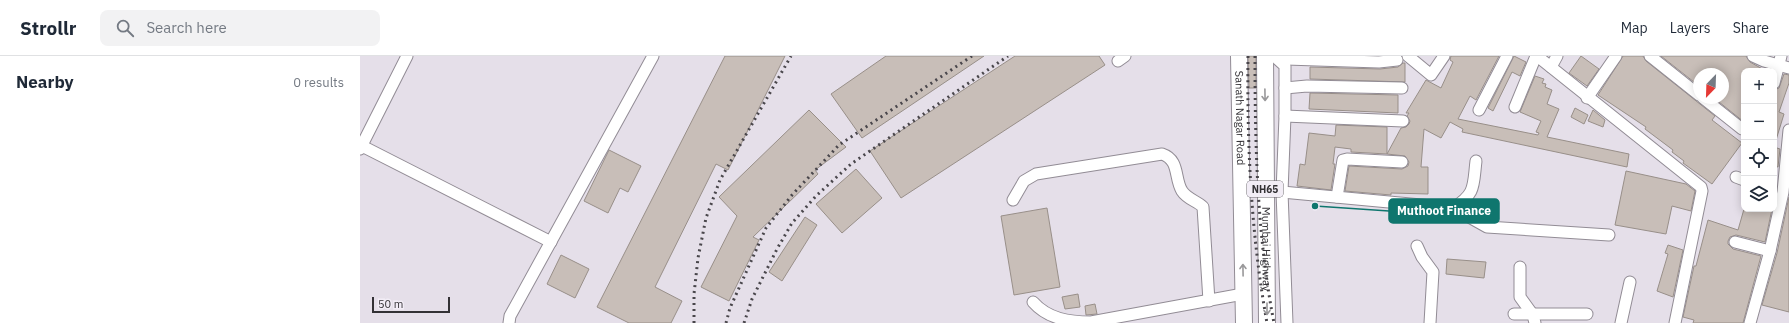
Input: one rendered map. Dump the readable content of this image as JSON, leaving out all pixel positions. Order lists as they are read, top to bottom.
{
  "streets": {
    "highway": ["Sanath Nagar Road", "NH65", "Mumbai Highway"]
  },
  "one_way": ["Mumbai Highway"],
  "places": ["Muthoot Finance"],
  "scale_bar": "50 m",
  "north": "bottom left",
  "page": {
    "header": "Strollr",
    "search": "Search here",
    "nav": ["Map", "Layers", "Share"],
    "heading": ["Nearby", "0 results"],
    "map_buttons": ["+", "−"],
    "scale": "50 m"
  }
}
